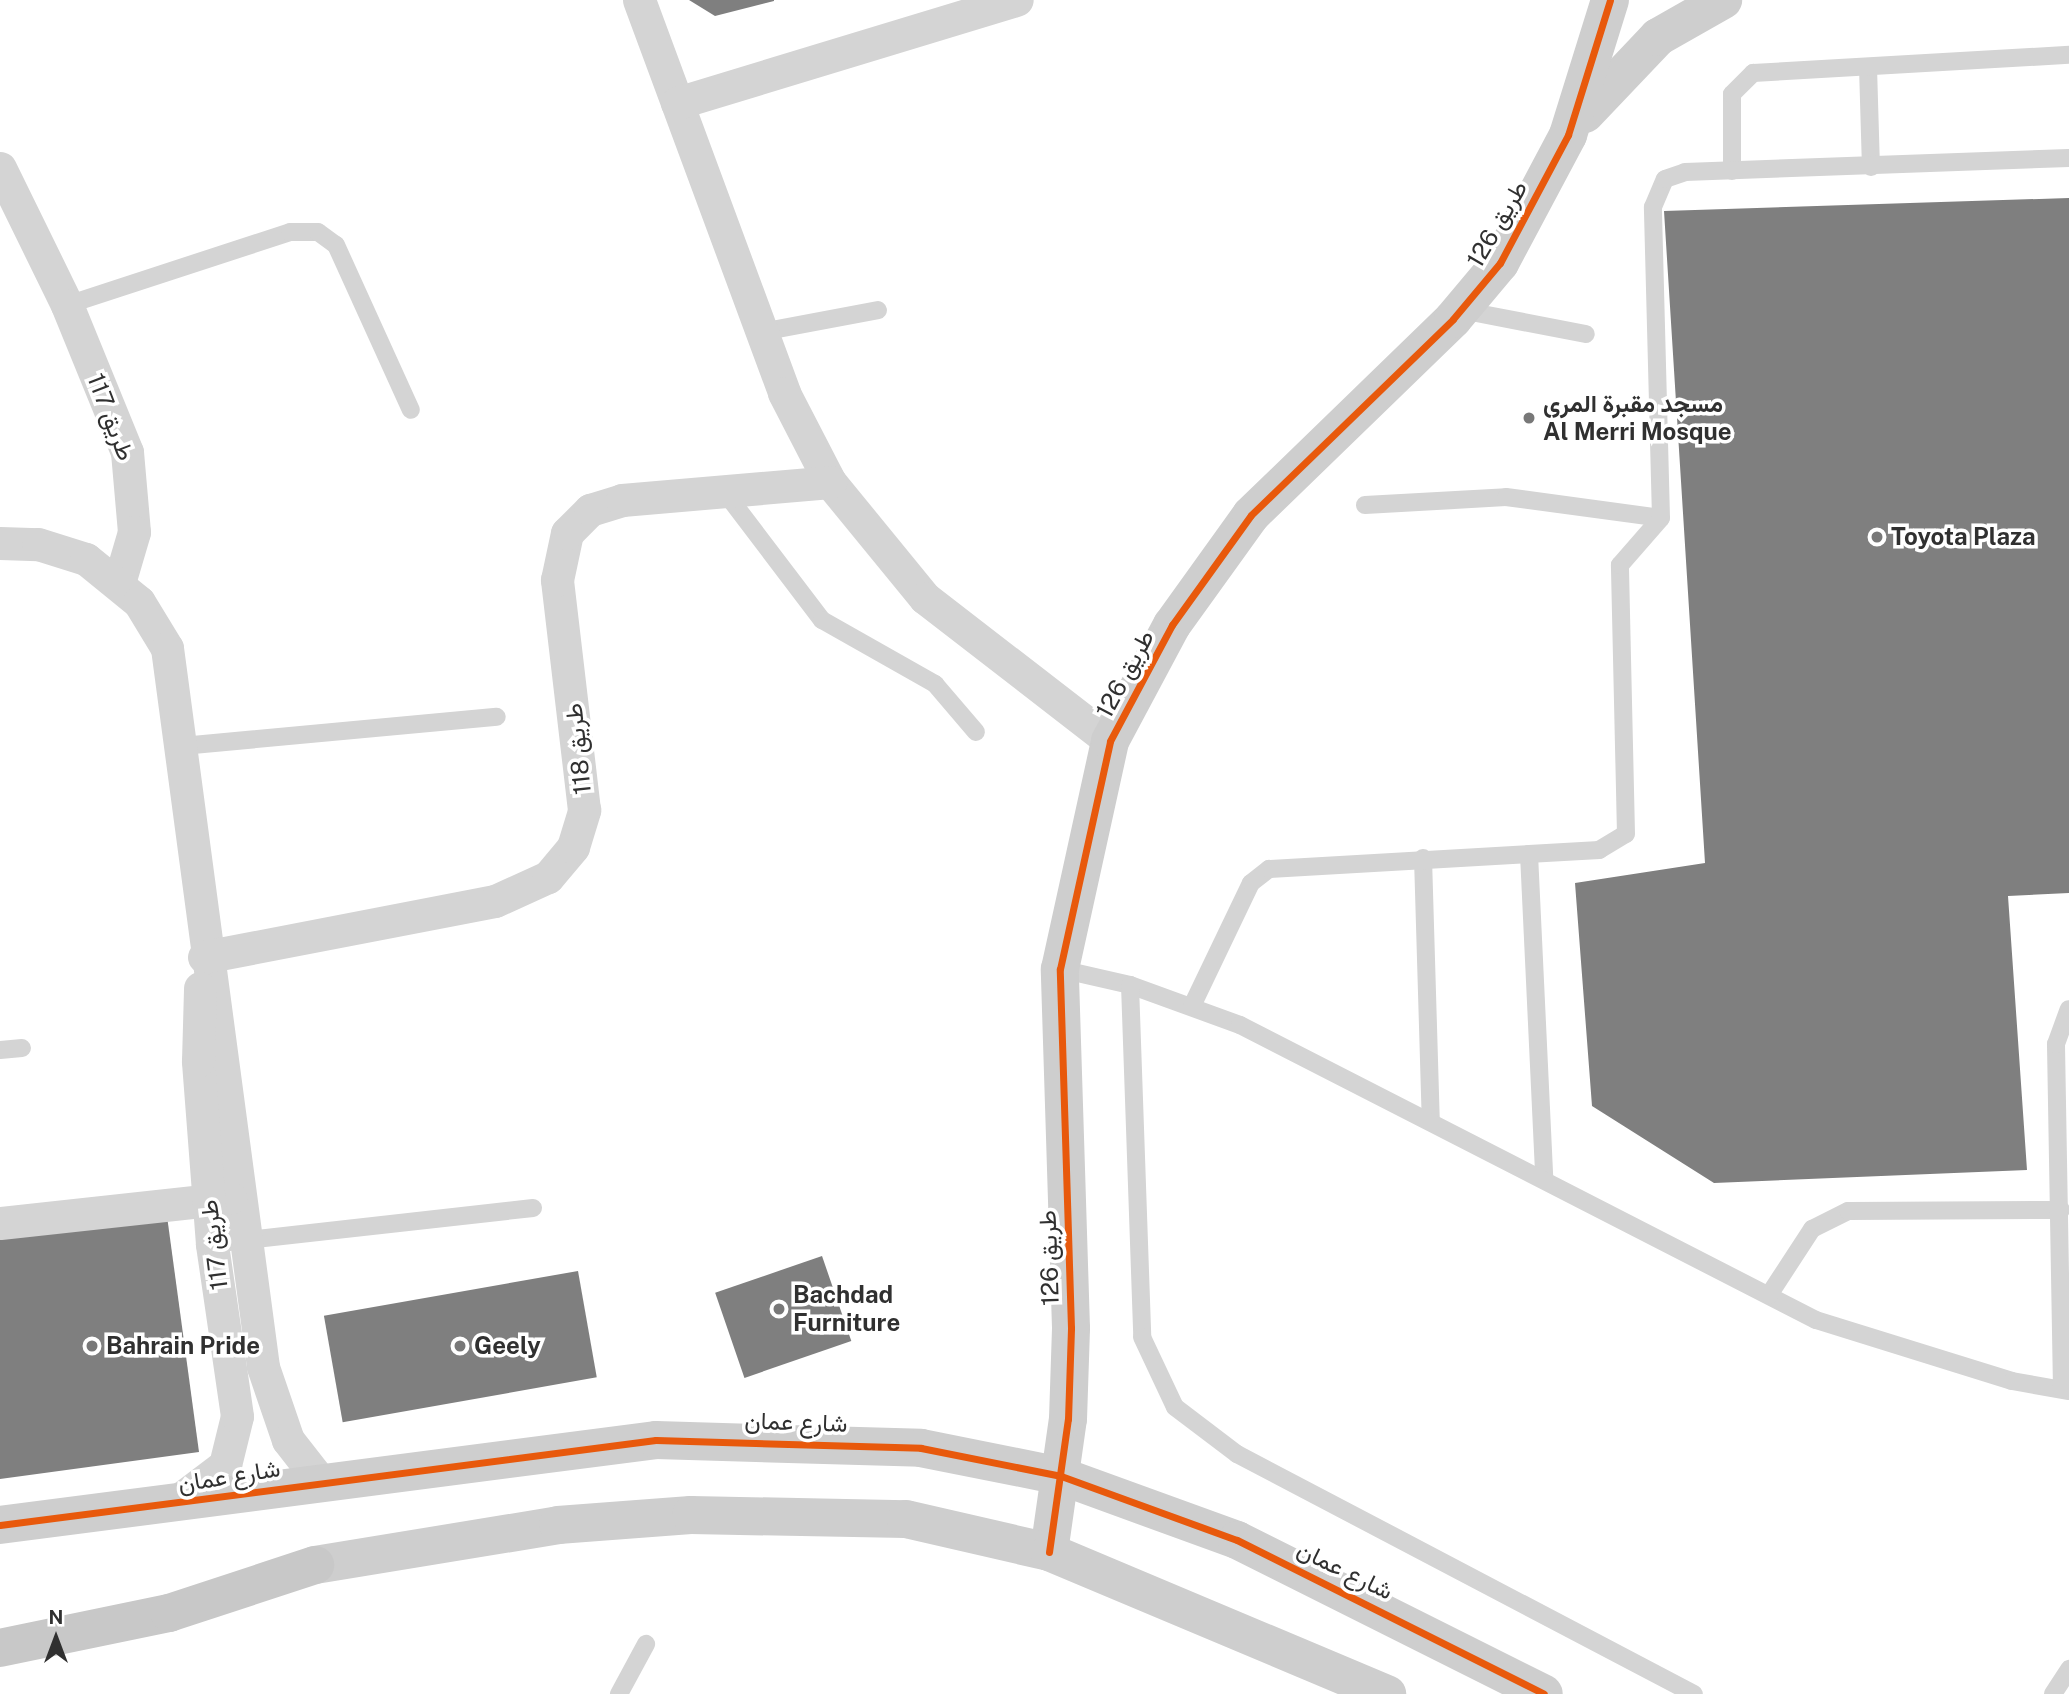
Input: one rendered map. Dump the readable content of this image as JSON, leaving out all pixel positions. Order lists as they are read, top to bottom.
{
  "streets": {
    "street": [
      "طريق 126",
      "طريق 117",
      "طريق 118",
      "شارع عمان"
    ]
  },
  "crossings": [
    ["طريق 126", "شارع عمان"],
    ["طريق 117", "طريق 118"],
    ["طريق 117", "شارع عمان"]
  ],
  "places": [
    "مسجد مقبرة المري Al Merri Mosque",
    "Toyota Plaza",
    "Bachdad Furniture",
    "Bahrain Pride",
    "Geely"
  ],
  "north": "top"
}
